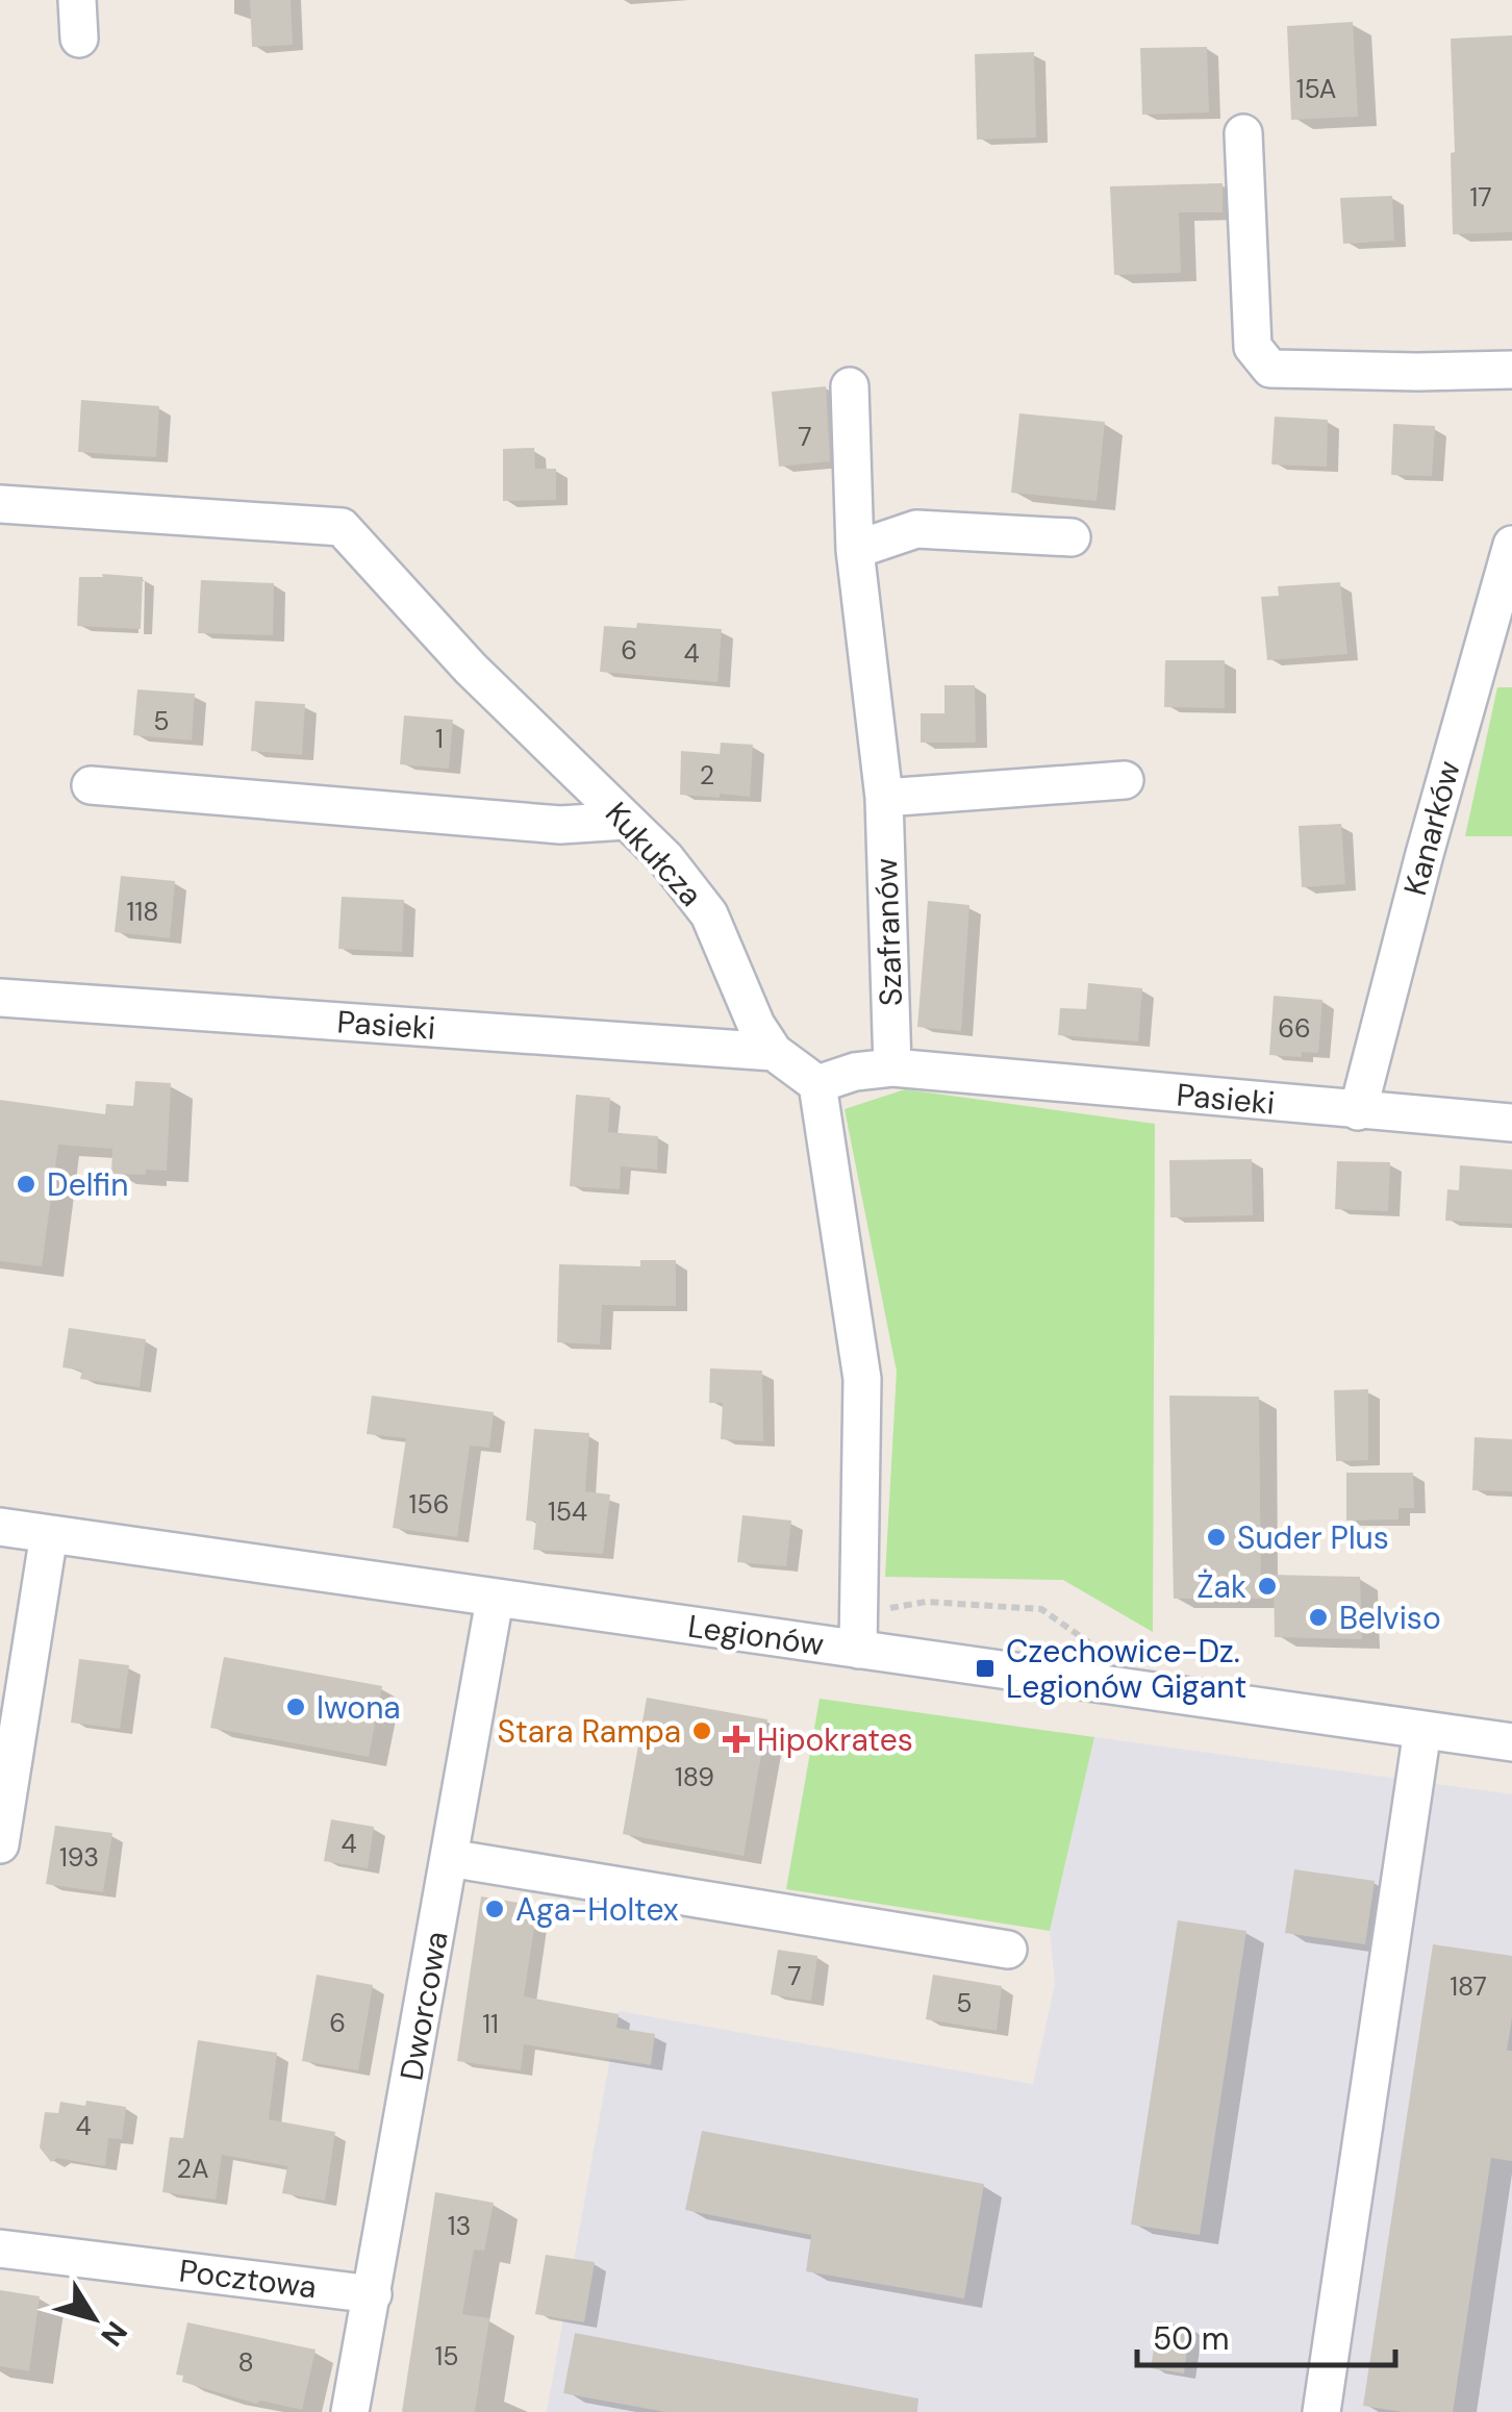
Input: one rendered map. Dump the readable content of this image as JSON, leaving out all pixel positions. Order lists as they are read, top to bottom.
{
  "streets": {
    "street": [
      "Kanarków",
      "Kukułcza",
      "Szafranów",
      "Pasieki",
      "Legionów",
      "Dworcowa",
      "Pocztowa"
    ]
  },
  "crossings": [
    ["Kanarków", "Pasieki"],
    ["Kukułcza", "Pasieki"],
    ["Szafranów", "Pasieki"],
    ["Legionów", "Dworcowa"],
    ["Dworcowa", "Pocztowa"]
  ],
  "places": {
    "other": [
      "Delfin",
      "Suder Plus",
      "Żak",
      "Belviso",
      "Iwona",
      "Stara Rampa",
      "Aga-Holtex"
    ],
    "transit": ["Czechowice-Dz. Legionów Gigant"],
    "health": ["Hipokrates"]
  },
  "house_numbers": [
    "15A",
    "17",
    "7",
    "6",
    "4",
    "5",
    "1",
    "2",
    "118",
    "66",
    "156",
    "154",
    "189",
    "4",
    "193",
    "7",
    "187",
    "5",
    "6",
    "11",
    "4",
    "2A",
    "13",
    "15",
    "8"
  ],
  "scale_bar": "50 m",
  "north": "bottom right"
}
